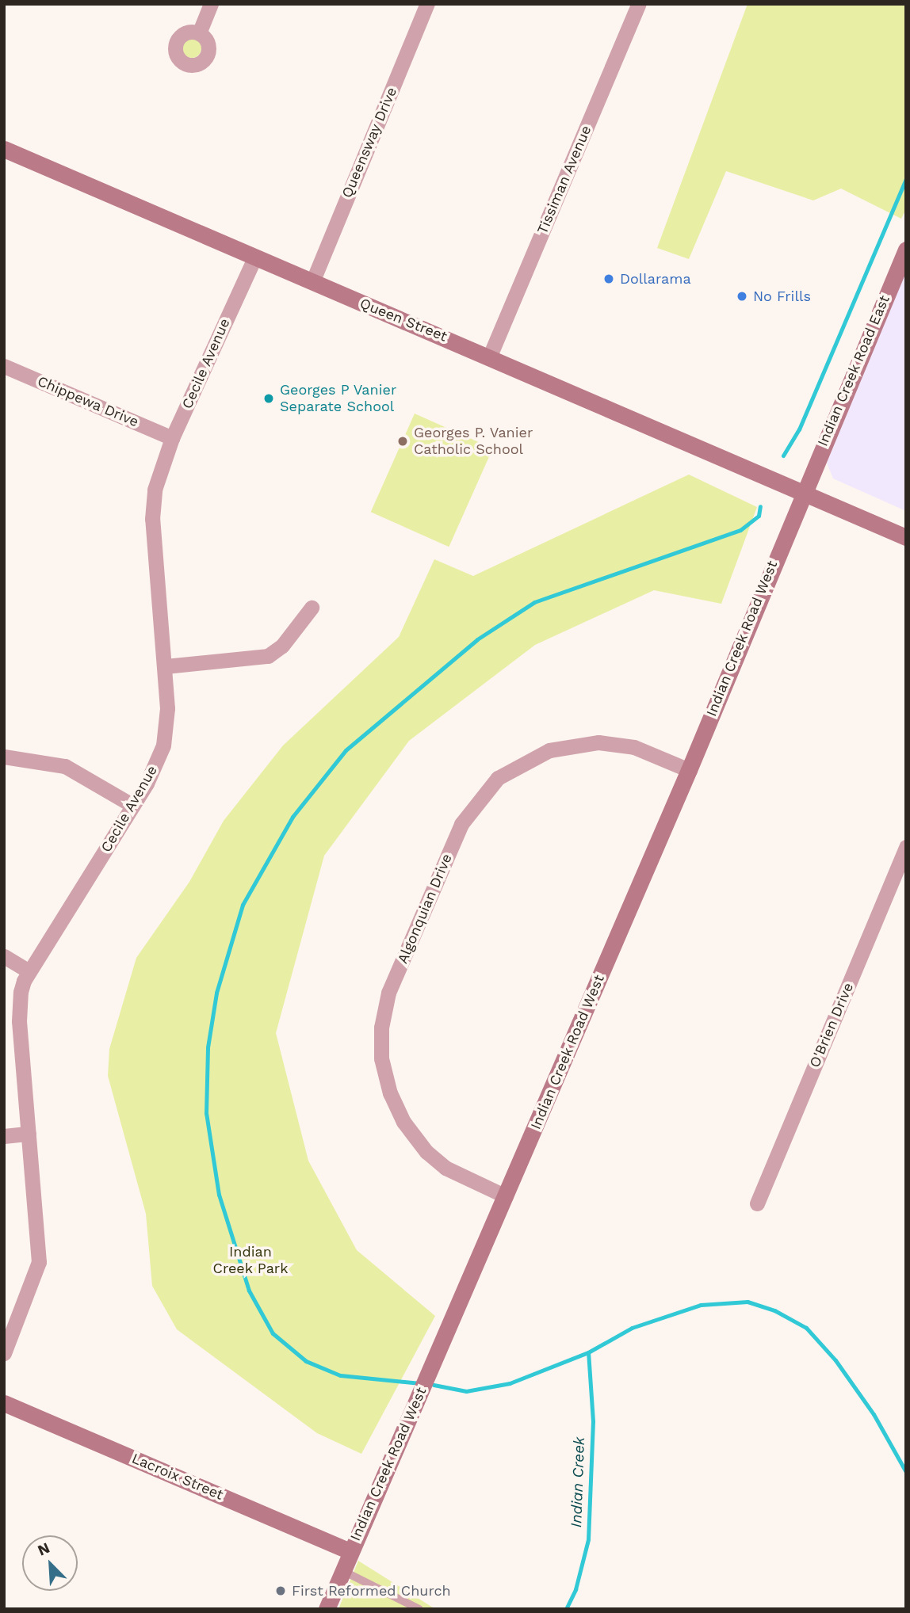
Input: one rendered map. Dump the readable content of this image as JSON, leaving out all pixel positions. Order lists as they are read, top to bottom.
{
  "streets": {
    "street": [
      "Queensway Drive",
      "Tissiman Avenue",
      "Queen Street",
      "Cecile Avenue",
      "Indian Creek Road East",
      "Chippewa Drive",
      "Indian Creek Road West",
      "Algonquian Drive",
      "O'Brien Drive",
      "Lacroix Street"
    ]
  },
  "crossings": [
    ["Queensway Drive", "Queen Street"],
    ["Tissiman Avenue", "Queen Street"],
    ["Queen Street", "Cecile Avenue"],
    ["Queen Street", "Indian Creek Road East"],
    ["Queen Street", "Indian Creek Road West"],
    ["Cecile Avenue", "Chippewa Drive"],
    ["Indian Creek Road East", "Indian Creek Road West"],
    ["Indian Creek Road West", "Algonquian Drive"],
    ["Indian Creek Road West", "Lacroix Street"]
  ],
  "water": ["Indian Creek"],
  "parks": ["Indian Creek Park"],
  "places": [
    "Dollarama",
    "No Frills",
    "Georges P Vanier Separate School",
    "Georges P. Vanier Catholic School",
    "First Reformed Church"
  ],
  "north": "top left"
}
